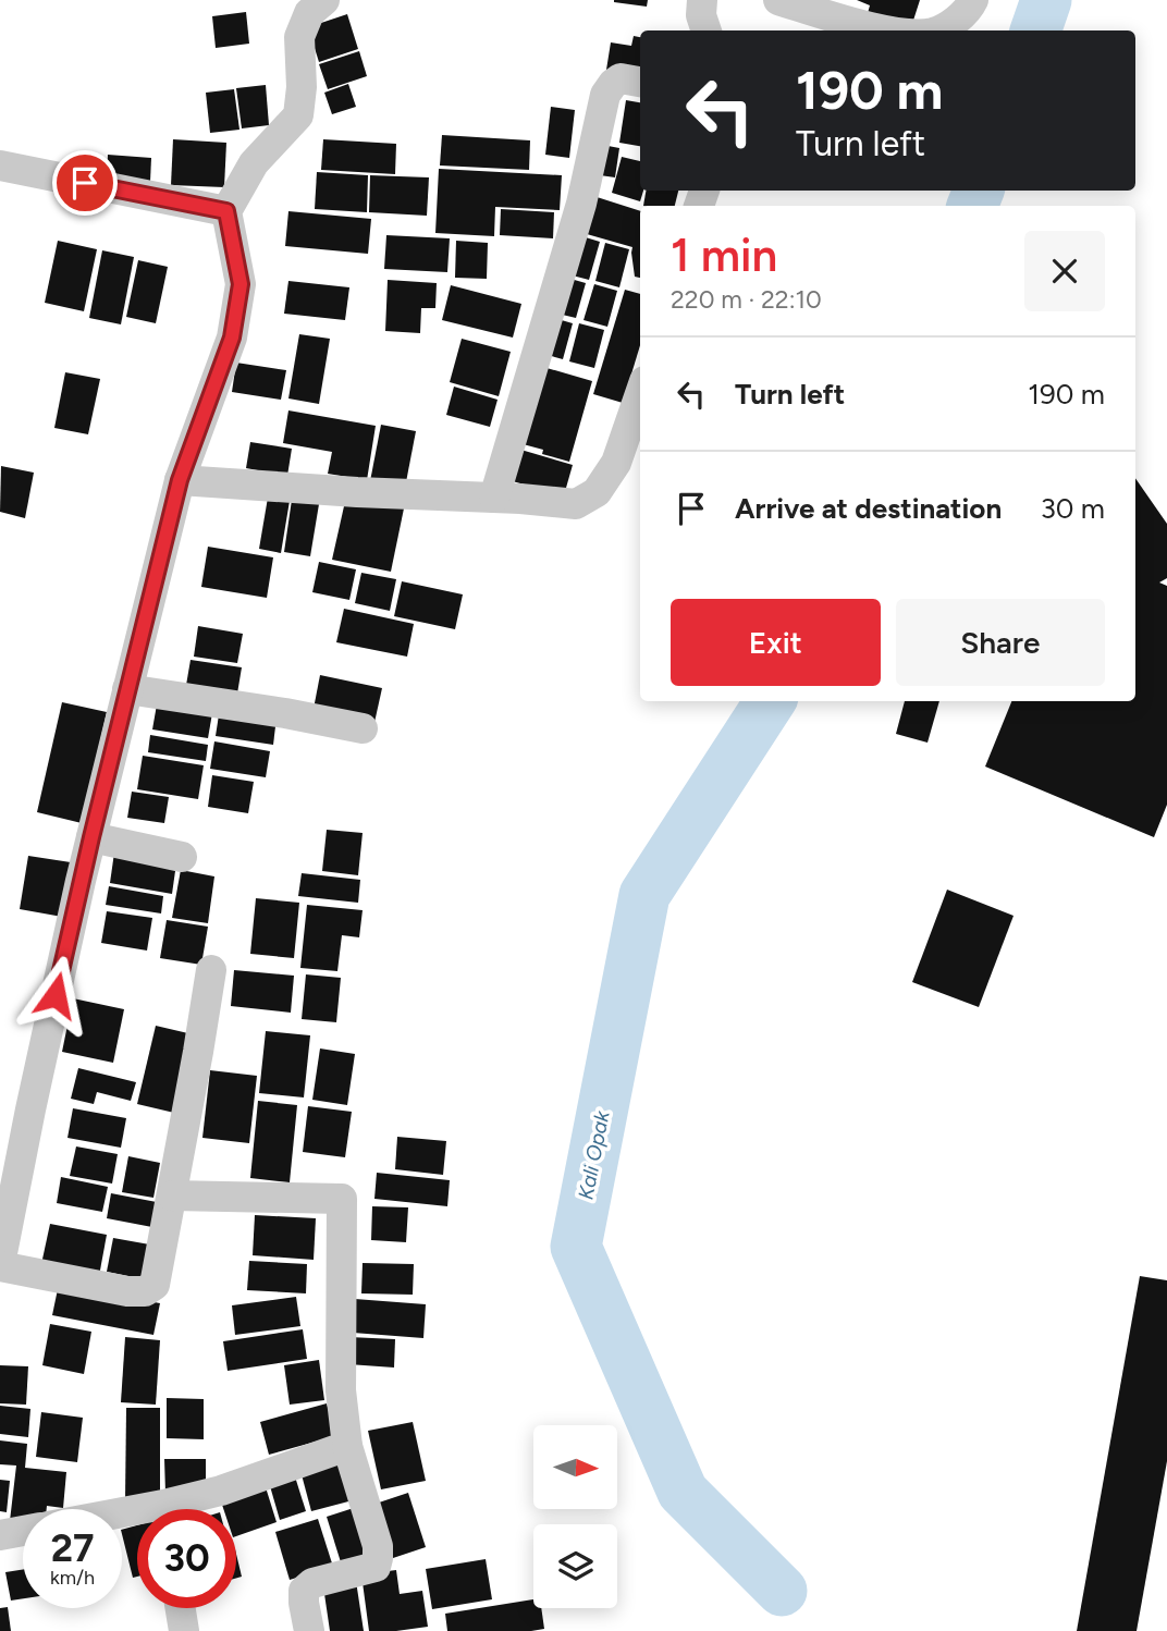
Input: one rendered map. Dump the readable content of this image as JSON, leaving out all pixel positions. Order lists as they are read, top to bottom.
{
  "water": ["Kali Opak"],
  "north": "right",
  "page": {
    "turn": ["190 m", "Turn left"],
    "heading": ["1 min", "220 m · 22:10"],
    "list": [
      {
        "name": "Turn left",
        "value": "190 m"
      },
      {
        "name": "Arrive at destination",
        "value": "30 m"
      }
    ],
    "buttons": ["Exit", "Share"],
    "speed": "27 km/h",
    "limit": "30"
  }
}
